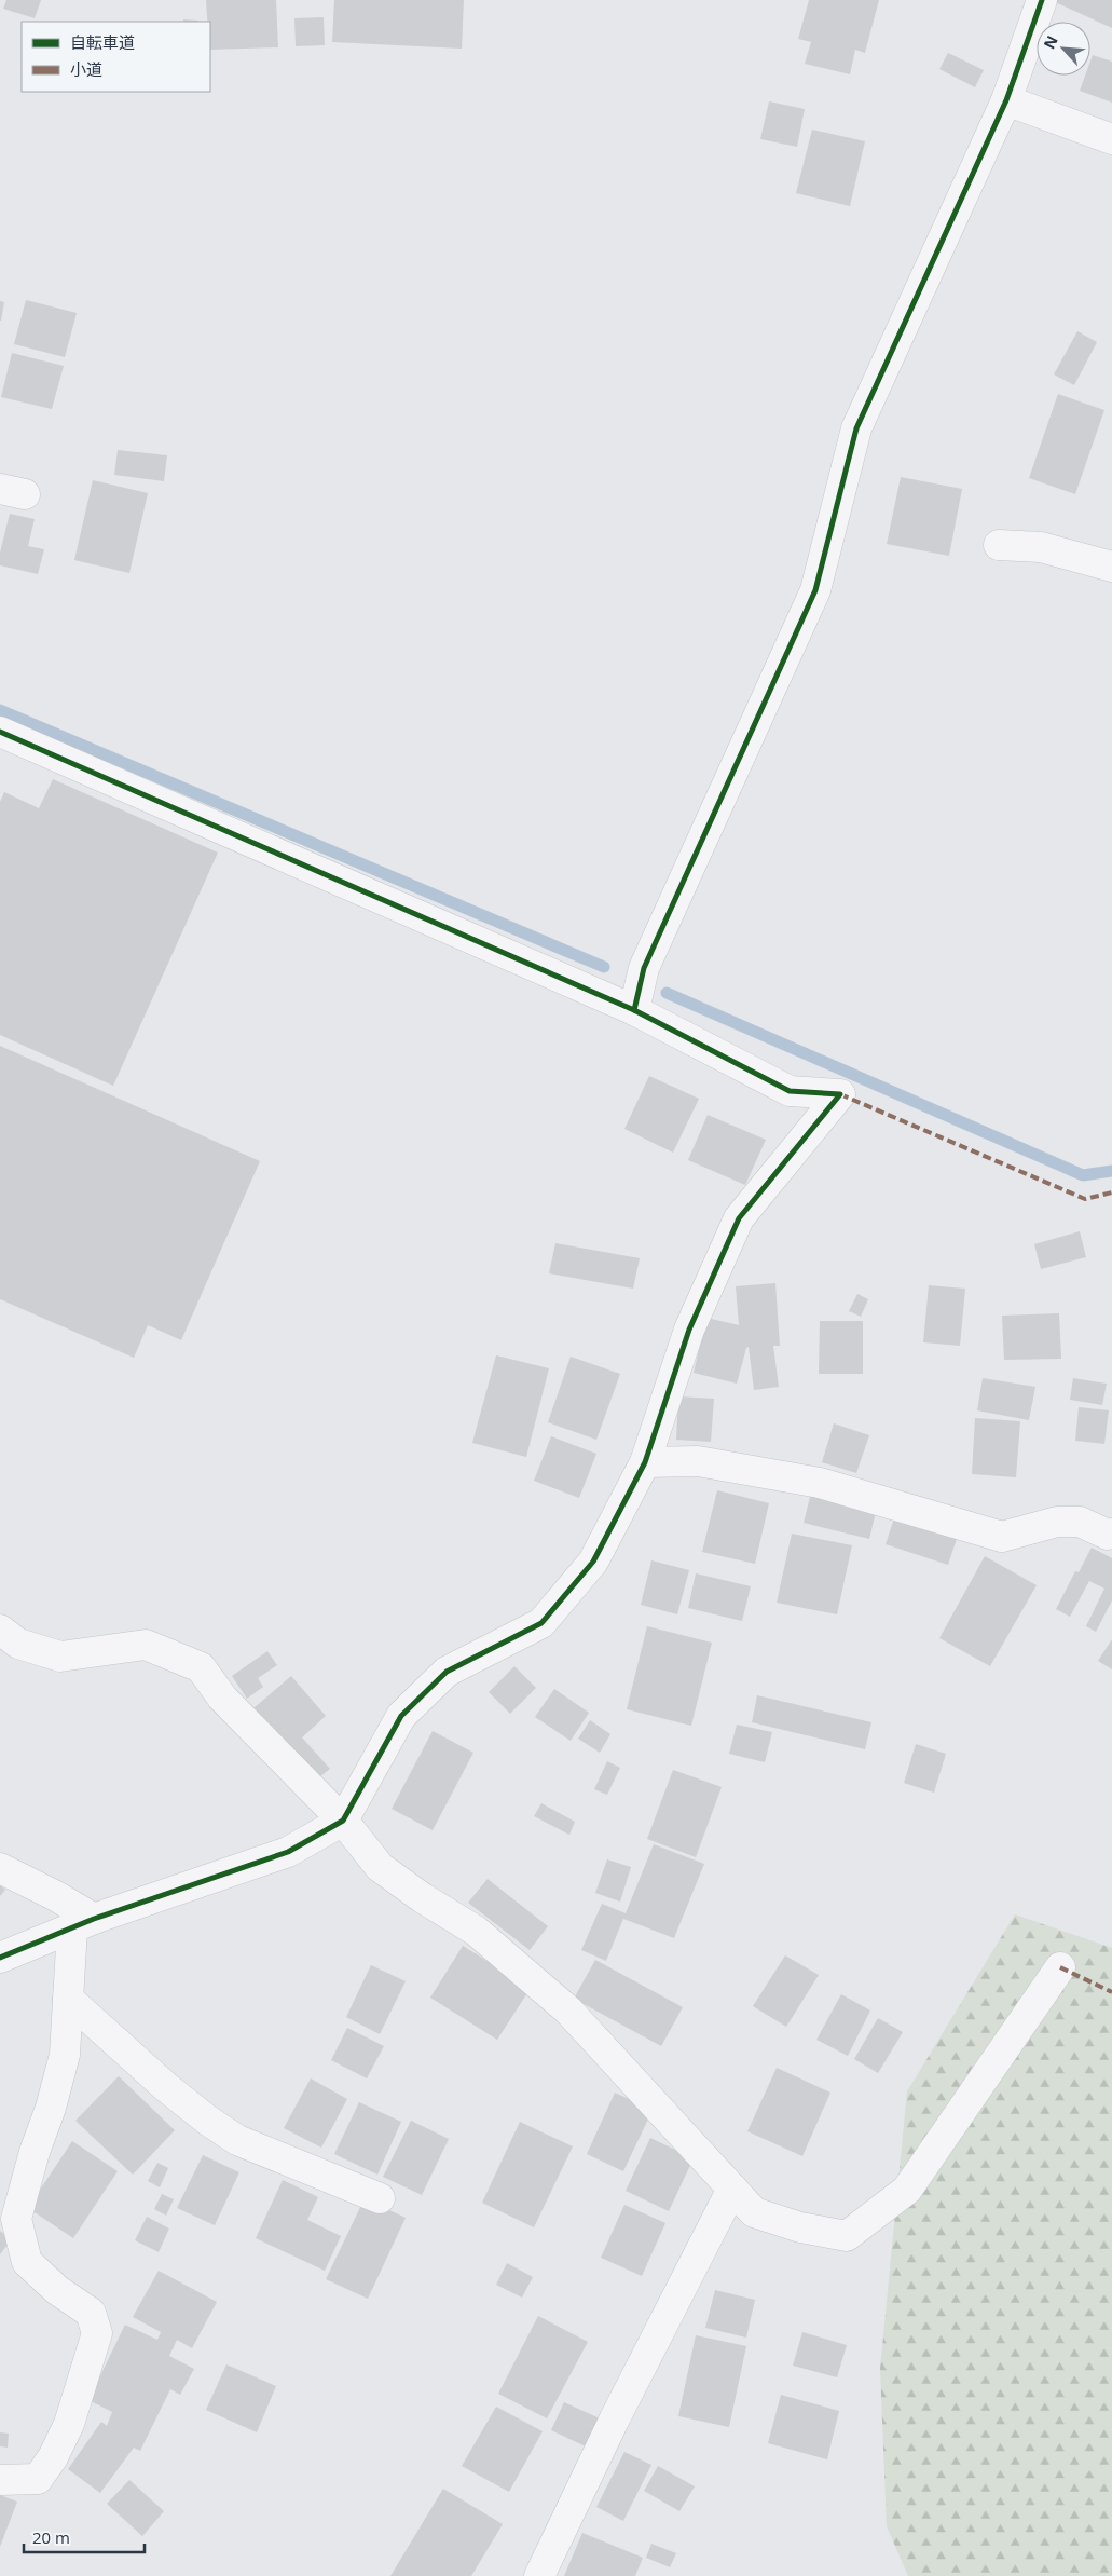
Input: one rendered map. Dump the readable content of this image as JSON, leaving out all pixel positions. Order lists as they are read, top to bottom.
{
  "legend": ["自転車道", "小道"],
  "scale_bar": "20 m",
  "north": "top left"
}
